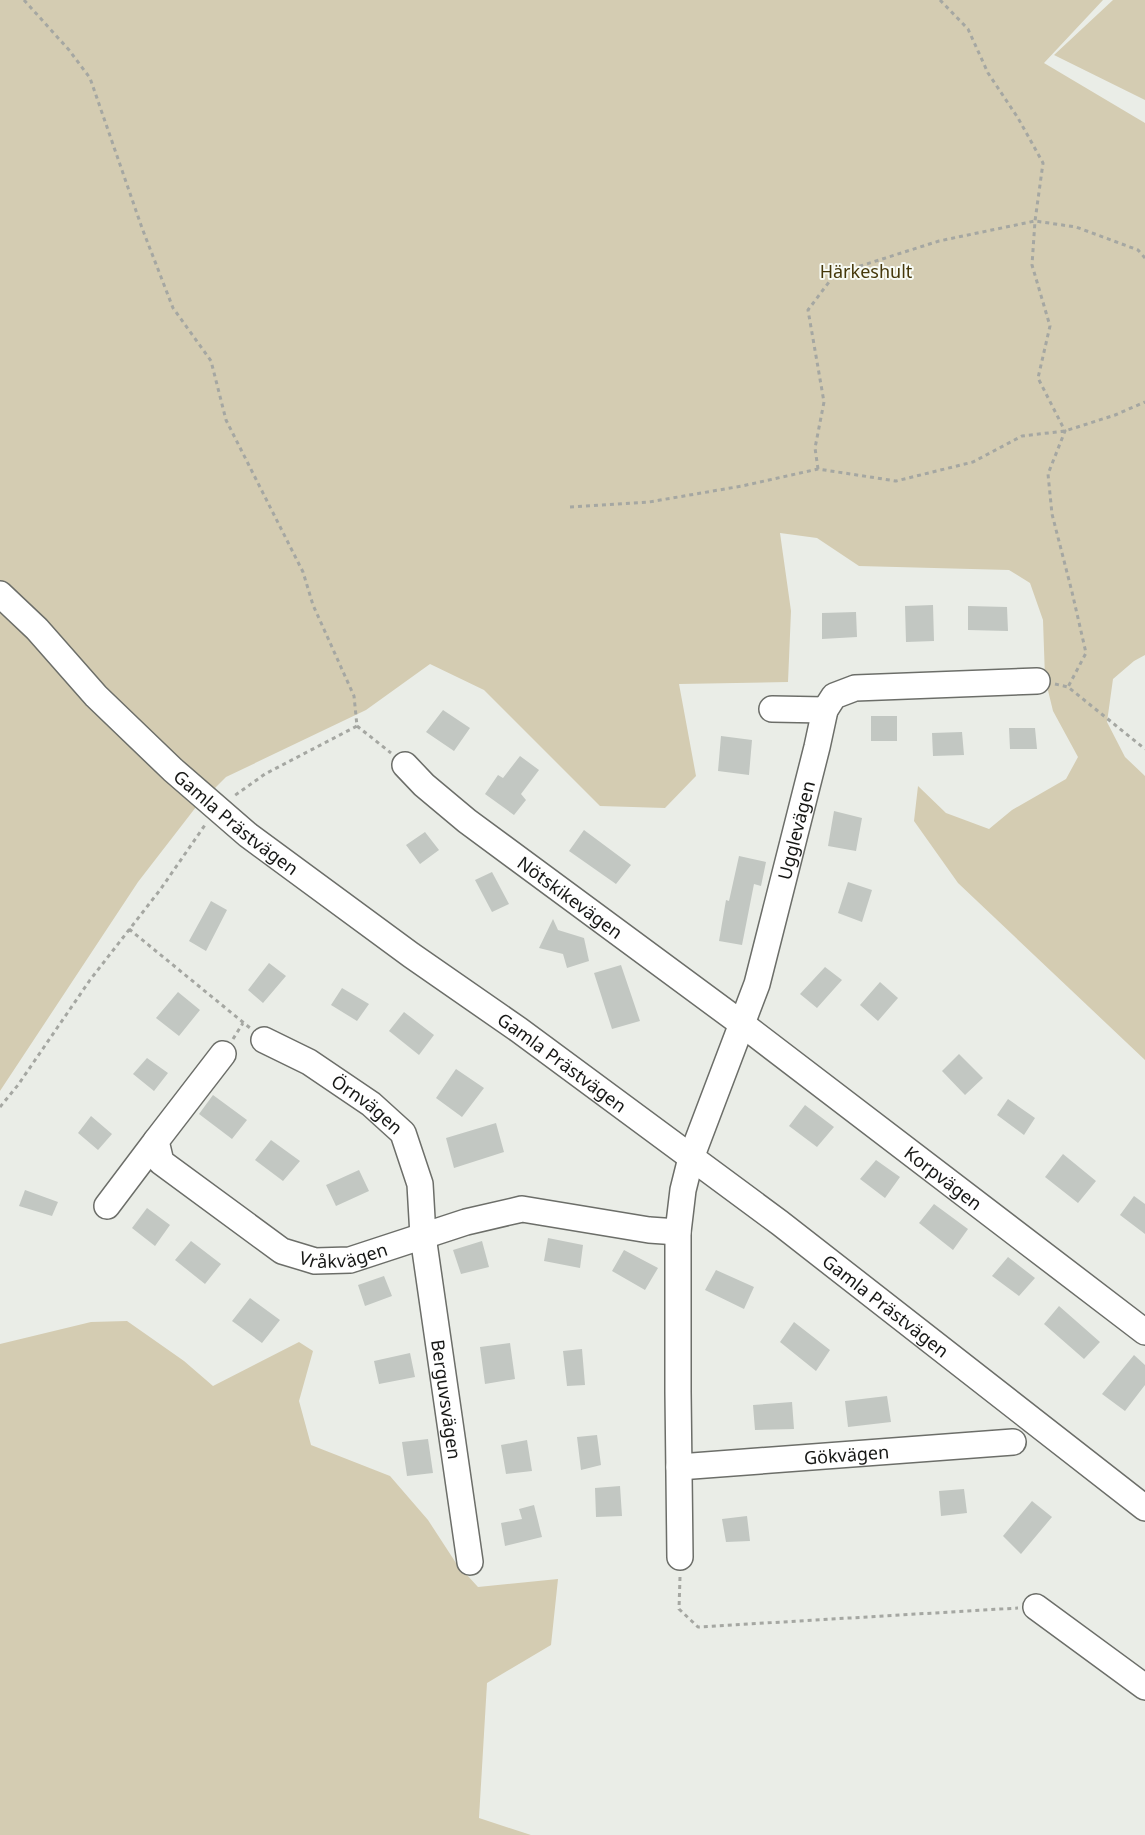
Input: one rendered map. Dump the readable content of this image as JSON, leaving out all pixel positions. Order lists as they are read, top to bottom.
{
  "streets": {
    "street": [
      "Gamla Prästvägen",
      "Ugglevägen",
      "Nötskikevägen",
      "Örnvägen",
      "Korpvägen",
      "Vråkvägen",
      "Berguvsvägen",
      "Gökvägen"
    ]
  },
  "crossings": [
    ["Gamla Prästvägen", "Ugglevägen"],
    ["Ugglevägen", "Nötskikevägen"],
    ["Ugglevägen", "Korpvägen"],
    ["Nötskikevägen", "Korpvägen"],
    ["Örnvägen", "Vråkvägen"],
    ["Örnvägen", "Berguvsvägen"],
    ["Vråkvägen", "Berguvsvägen"]
  ],
  "parks": ["Härkeshult"]
}
